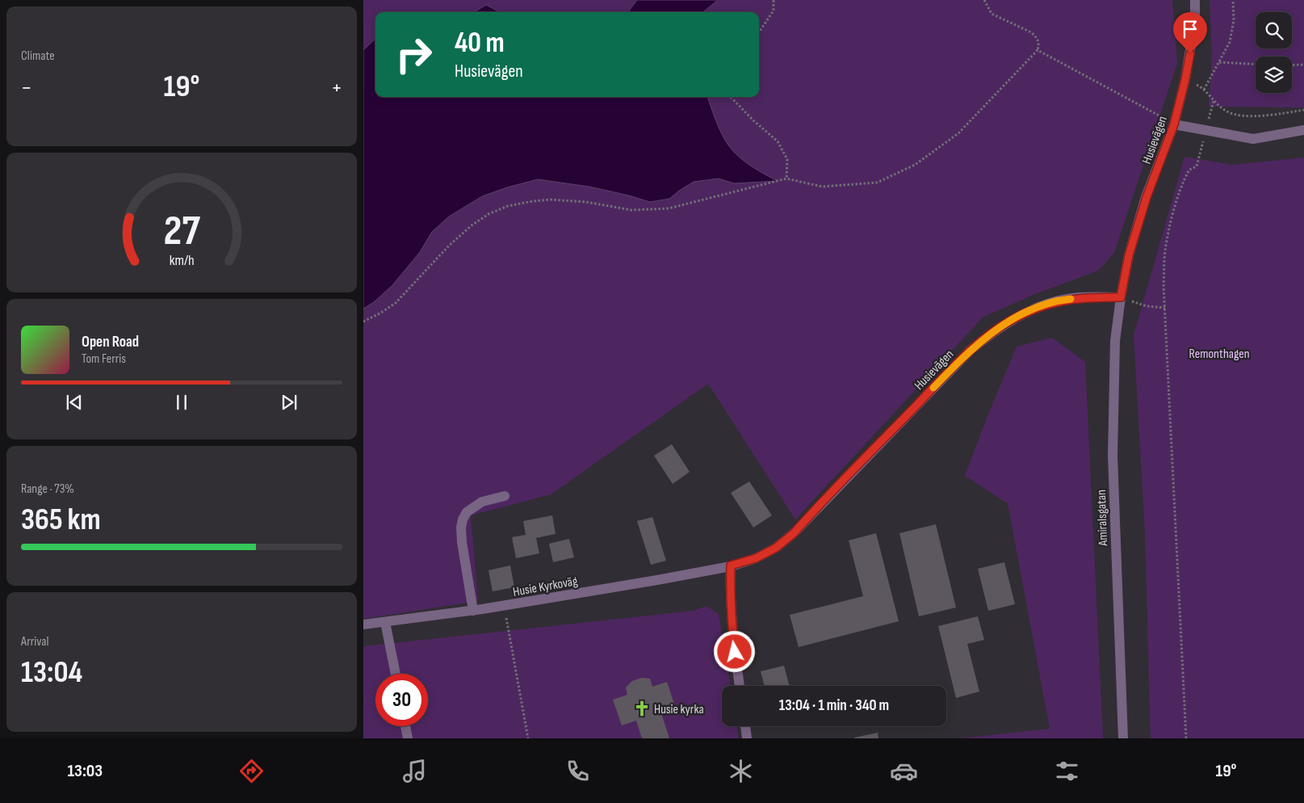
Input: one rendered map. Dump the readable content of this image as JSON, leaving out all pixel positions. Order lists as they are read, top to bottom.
{
  "streets": {
    "street": ["Husievägen", "Amiralsgatan", "Husie Kyrkoväg"]
  },
  "crossings": [
    ["Husievägen", "Amiralsgatan"],
    ["Husievägen", "Husie Kyrkoväg"]
  ],
  "parks": ["Remonthagen"],
  "places": {
    "church": ["Husie kyrka"]
  },
  "page": {
    "tile": [
      "Climate",
      ["Range · 73%", "365 km"],
      ["Arrival", "13:04"]
    ],
    "turn": ["40 m", "Husievägen"],
    "heat": ["−", "19°", "+"],
    "song": ["Open Road", "Tom Ferris"],
    "limit": "30",
    "trip": "13:04 · 1 min · 340 m",
    "tabs": ["13:03", "19°"],
    "gauge": ["27", "km/h"]
  }
}
